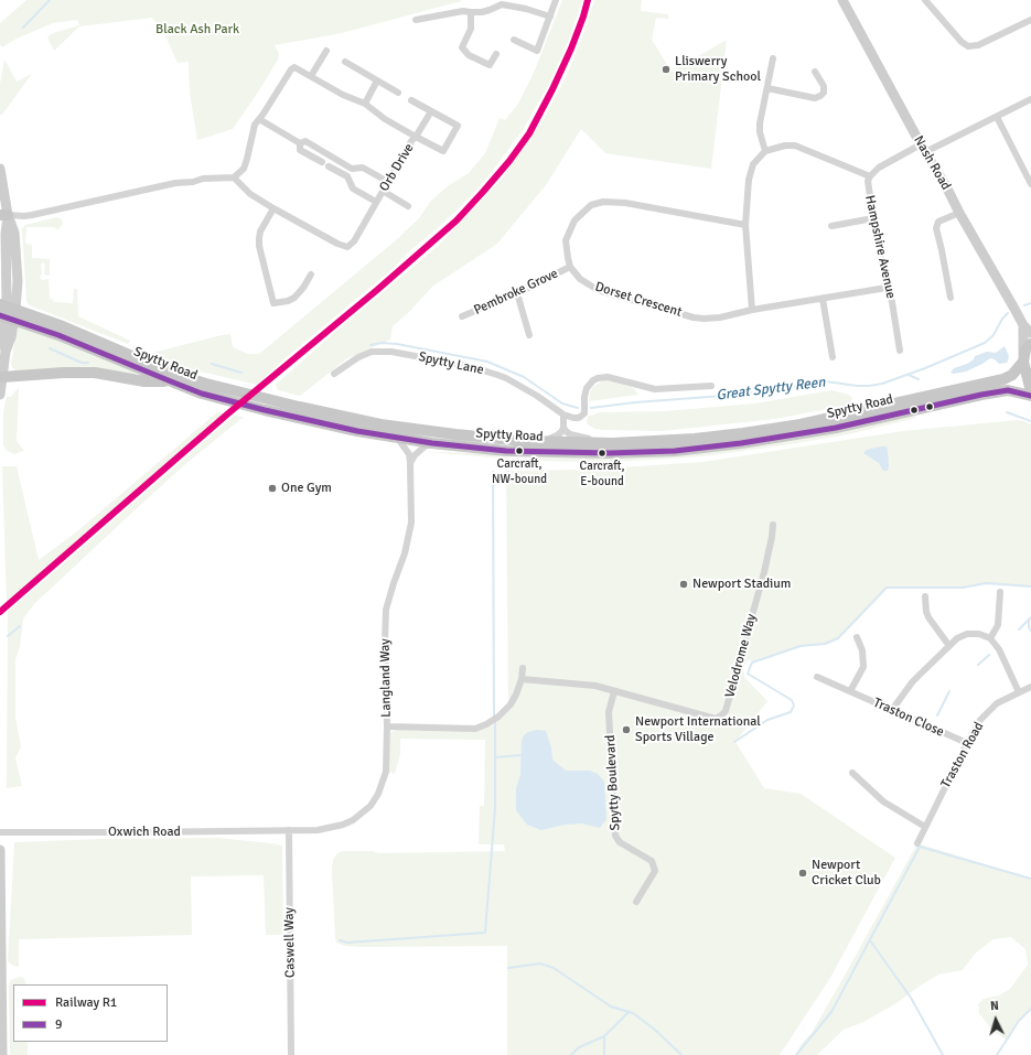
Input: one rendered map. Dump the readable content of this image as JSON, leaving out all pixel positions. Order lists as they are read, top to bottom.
{
  "streets": {
    "main road": ["Spytty Road"],
    "street": [
      "Nash Road",
      "Orb Drive",
      "Hampshire Avenue",
      "Pembroke Grove",
      "Dorset Crescent",
      "Spytty Lane",
      "Velodrome Way",
      "Langland Way",
      "Traston Close",
      "Traston Road",
      "Spytty Boulevard",
      "Oxwich Road",
      "Caswell Way"
    ]
  },
  "crossings": [
    ["Nash Road", "Hampshire Avenue"],
    ["Nash Road", "Spytty Road"],
    ["Hampshire Avenue", "Dorset Crescent"],
    ["Pembroke Grove", "Dorset Crescent"],
    ["Spytty Road", "Langland Way"],
    ["Velodrome Way", "Spytty Boulevard"],
    ["Langland Way", "Oxwich Road"],
    ["Langland Way", "Caswell Way"],
    ["Traston Close", "Traston Road"],
    ["Oxwich Road", "Caswell Way"]
  ],
  "water": ["Great Spytty Reen"],
  "parks": ["Black Ash Park"],
  "places": [
    "Lliswerry Primary School",
    "Carcraft, NW-bound",
    "Carcraft, E-bound",
    "One Gym",
    "Newport Stadium",
    "Newport International Sports Village",
    "Newport Cricket Club"
  ],
  "lines": ["rail line R1", "transit line 9"],
  "legend": ["Railway R1", "9"],
  "north": "top"
}
